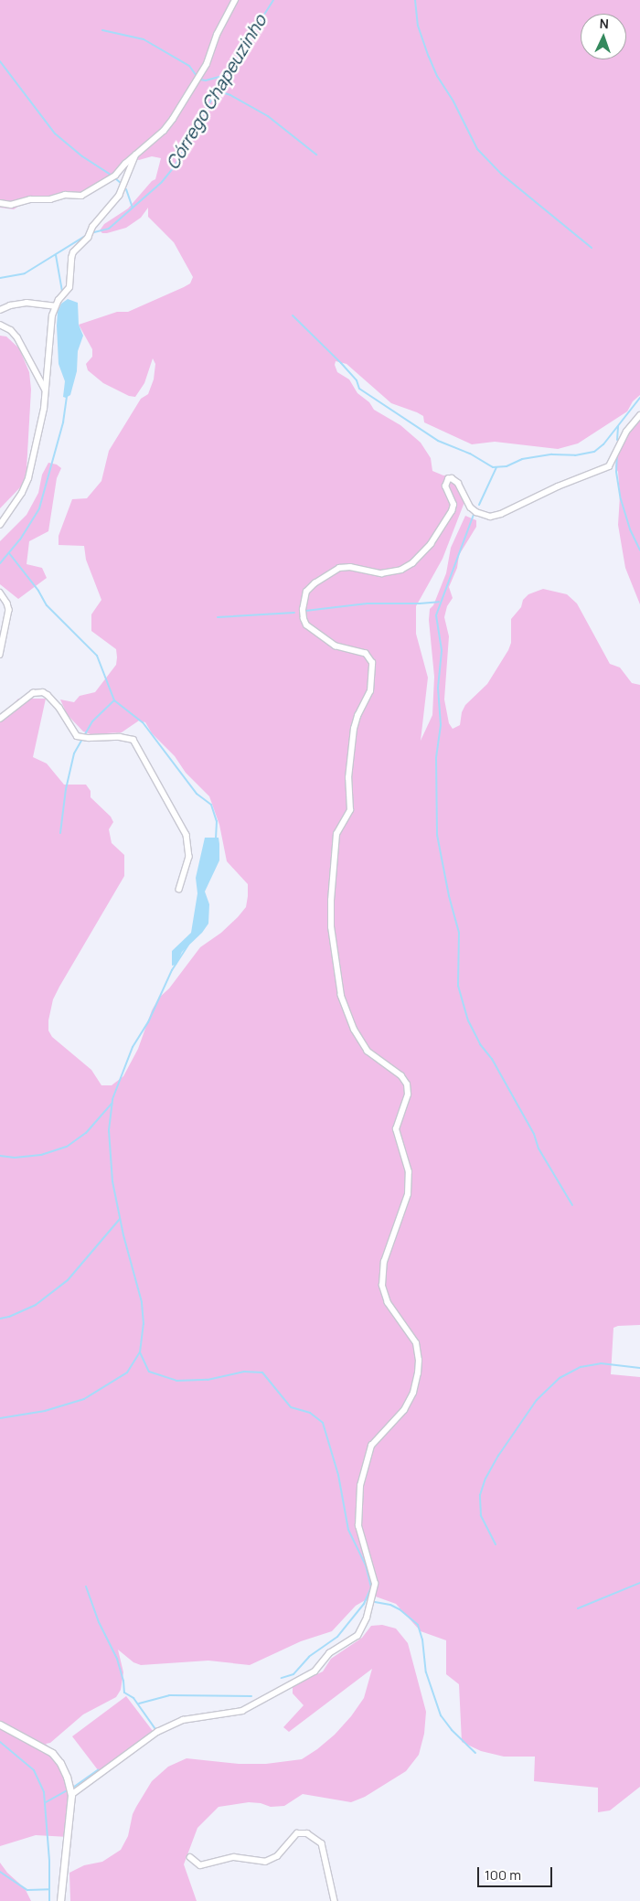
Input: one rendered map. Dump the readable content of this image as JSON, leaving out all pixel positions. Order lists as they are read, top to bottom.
{
  "water": ["Córrego Chapeuzinho"],
  "scale_bar": "100 m",
  "north": "top"
}
